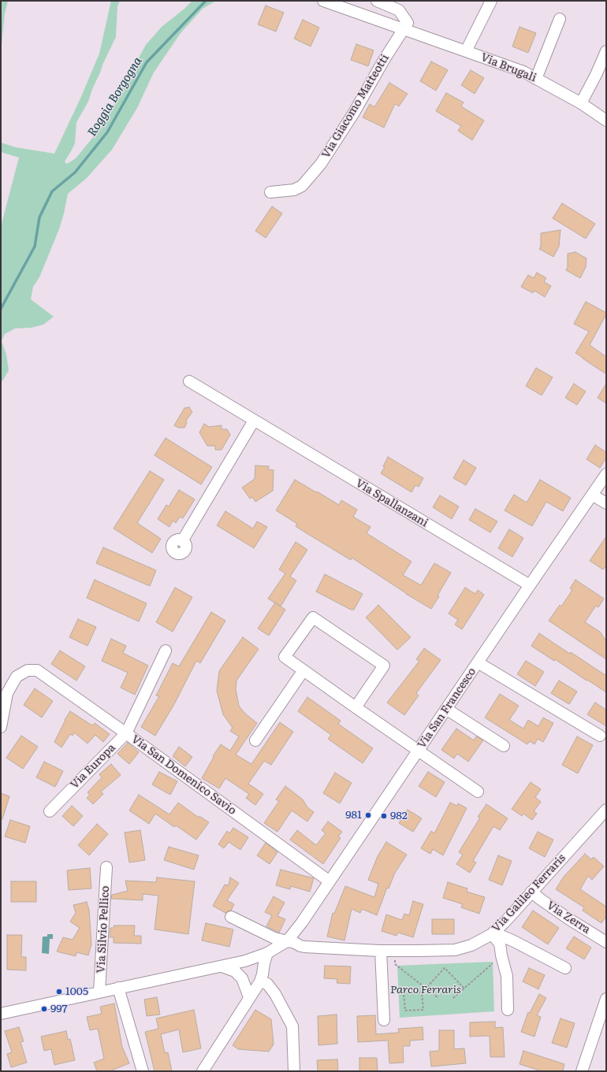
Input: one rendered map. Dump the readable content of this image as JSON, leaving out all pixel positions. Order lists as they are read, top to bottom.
{
  "streets": {
    "street": [
      "Via Brugali",
      "Via Giacomo Matteotti",
      "Via Spallanzani",
      "Via San Francesco",
      "Via Europa",
      "Via San Domenico Savio",
      "Via Galileo Ferraris",
      "Via Zerra",
      "Via Silvio Pellico"
    ]
  },
  "crossings": [
    ["Via Brugali", "Via Giacomo Matteotti"],
    ["Via Spallanzani", "Via San Francesco"],
    ["Via San Francesco", "Via San Domenico Savio"],
    ["Via San Francesco", "Via Galileo Ferraris"],
    ["Via Europa", "Via San Domenico Savio"],
    ["Via Galileo Ferraris", "Via Zerra"]
  ],
  "water": ["Roggia Borgogna"],
  "parks": ["Parco Ferraris"],
  "places": [
    "981",
    "982",
    "1005",
    "997"
  ]
}
